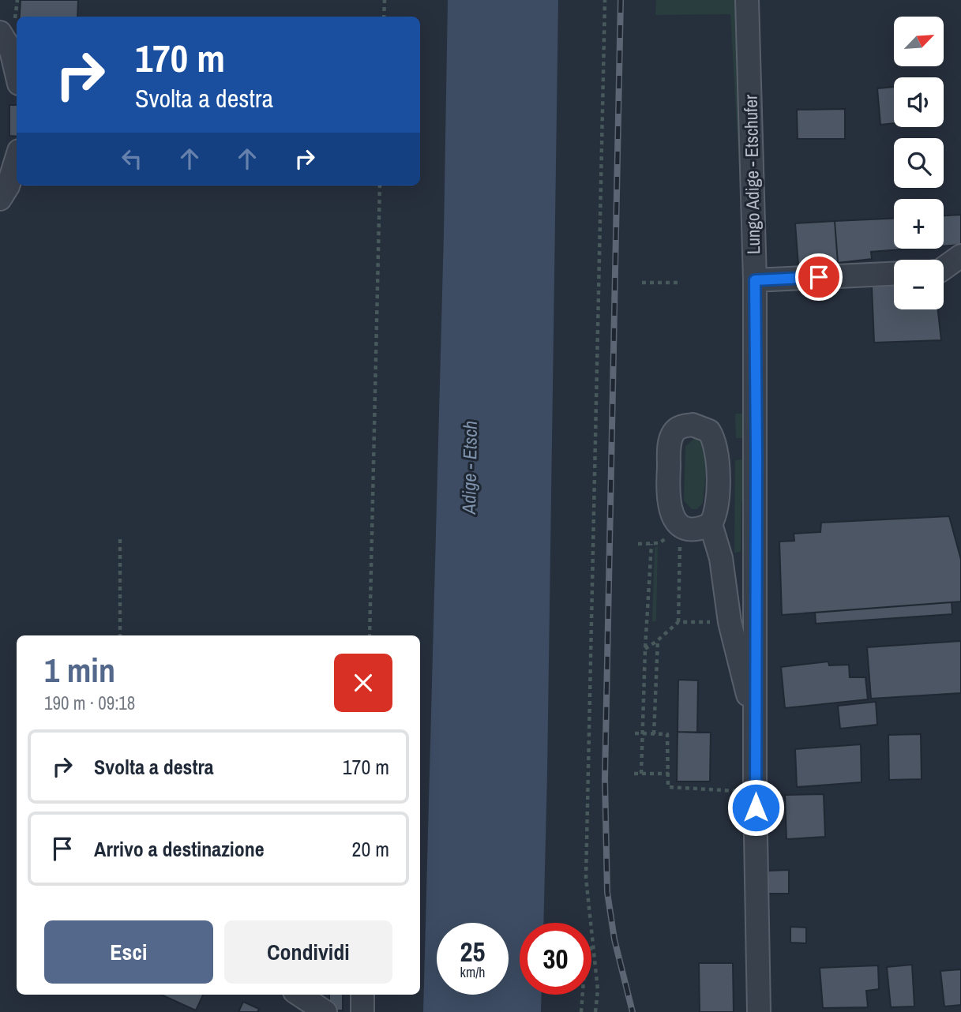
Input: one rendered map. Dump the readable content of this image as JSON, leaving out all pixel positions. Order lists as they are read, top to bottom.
{
  "streets": {
    "street": ["Lungo Adige - Etschufer"]
  },
  "water": ["Adige - Etsch"],
  "north": "top right",
  "page": {
    "map_buttons": ["+", "−"],
    "turn": ["170 m", "Svolta a destra"],
    "heading": ["1 min", "190 m · 09:18"],
    "list": [
      {
        "name": "Svolta a destra",
        "value": "170 m"
      },
      {
        "name": "Arrivo a destinazione",
        "value": "20 m"
      }
    ],
    "buttons": ["Esci", "Condividi"],
    "speed": "25 km/h",
    "limit": "30"
  }
}
